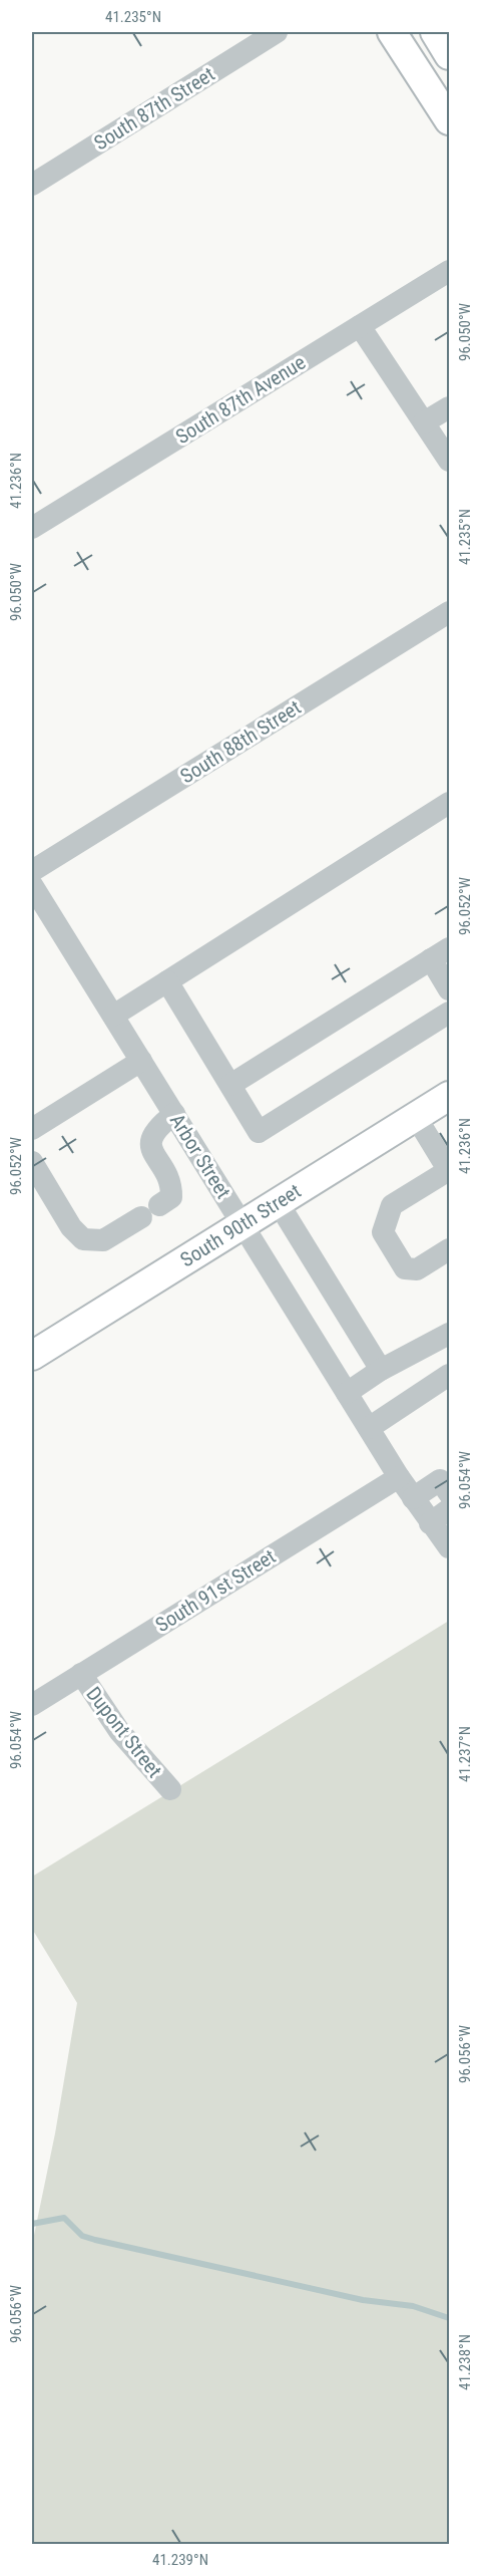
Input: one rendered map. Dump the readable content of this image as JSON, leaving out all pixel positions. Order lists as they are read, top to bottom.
{
  "streets": {
    "main road": ["South 90th Street"],
    "street": [
      "South 87th Street",
      "South 87th Avenue",
      "South 88th Street",
      "Arbor Street",
      "South 91st Street",
      "Dupont Street"
    ]
  },
  "crossings": [
    ["Arbor Street", "South 90th Street"],
    ["Arbor Street", "South 91st Street"],
    ["South 91st Street", "Dupont Street"]
  ],
  "coordinates": [
    "41.235°N",
    "96.050°W",
    "41.236°N",
    "96.052°W",
    "96.054°W",
    "41.237°N",
    "96.056°W",
    "41.238°N",
    "41.239°N"
  ]
}
